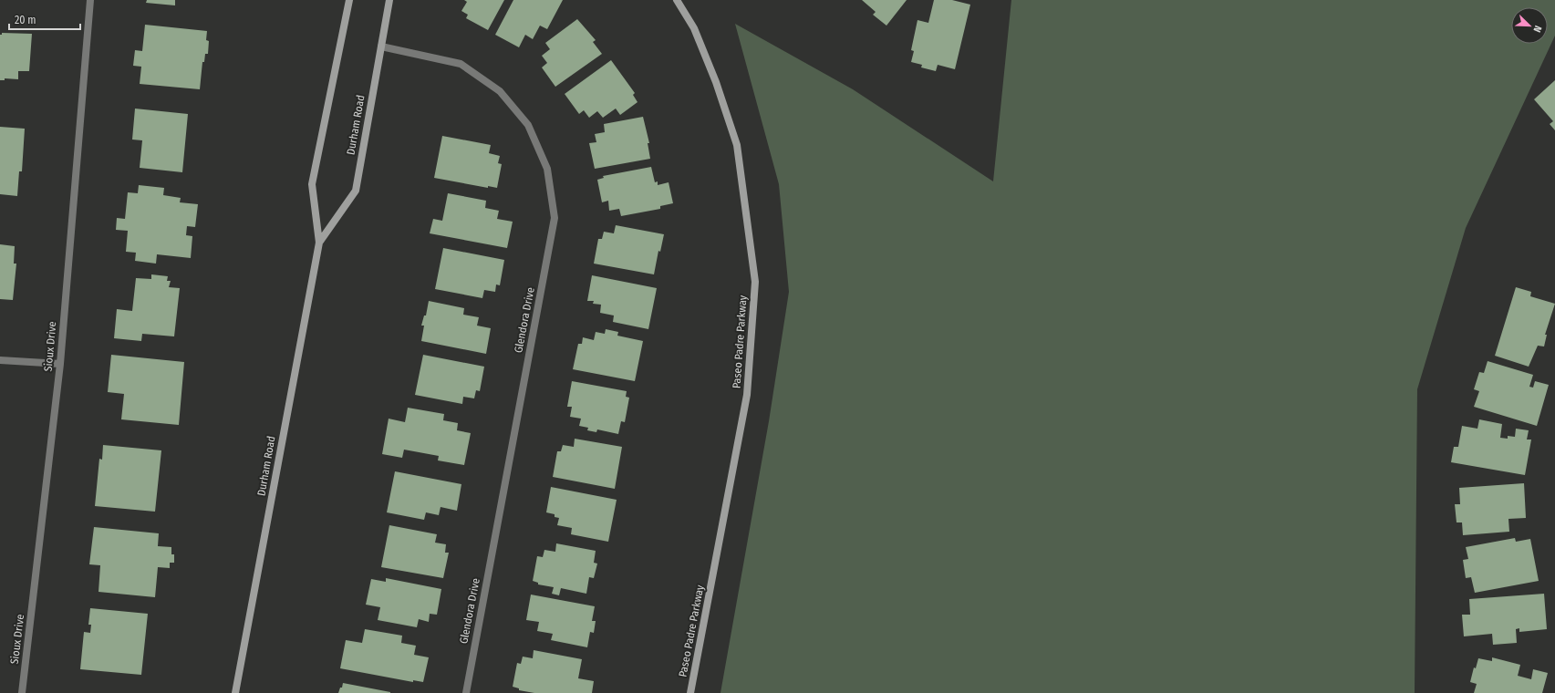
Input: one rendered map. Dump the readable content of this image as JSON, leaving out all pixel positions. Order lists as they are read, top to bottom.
{
  "streets": {
    "main road": ["Durham Road", "Paseo Padre Parkway"],
    "street": ["Glendora Drive", "Sioux Drive"]
  },
  "crossings": [
    ["Durham Road", "Glendora Drive"]
  ],
  "scale_bar": "20 m",
  "north": "bottom right"
}
